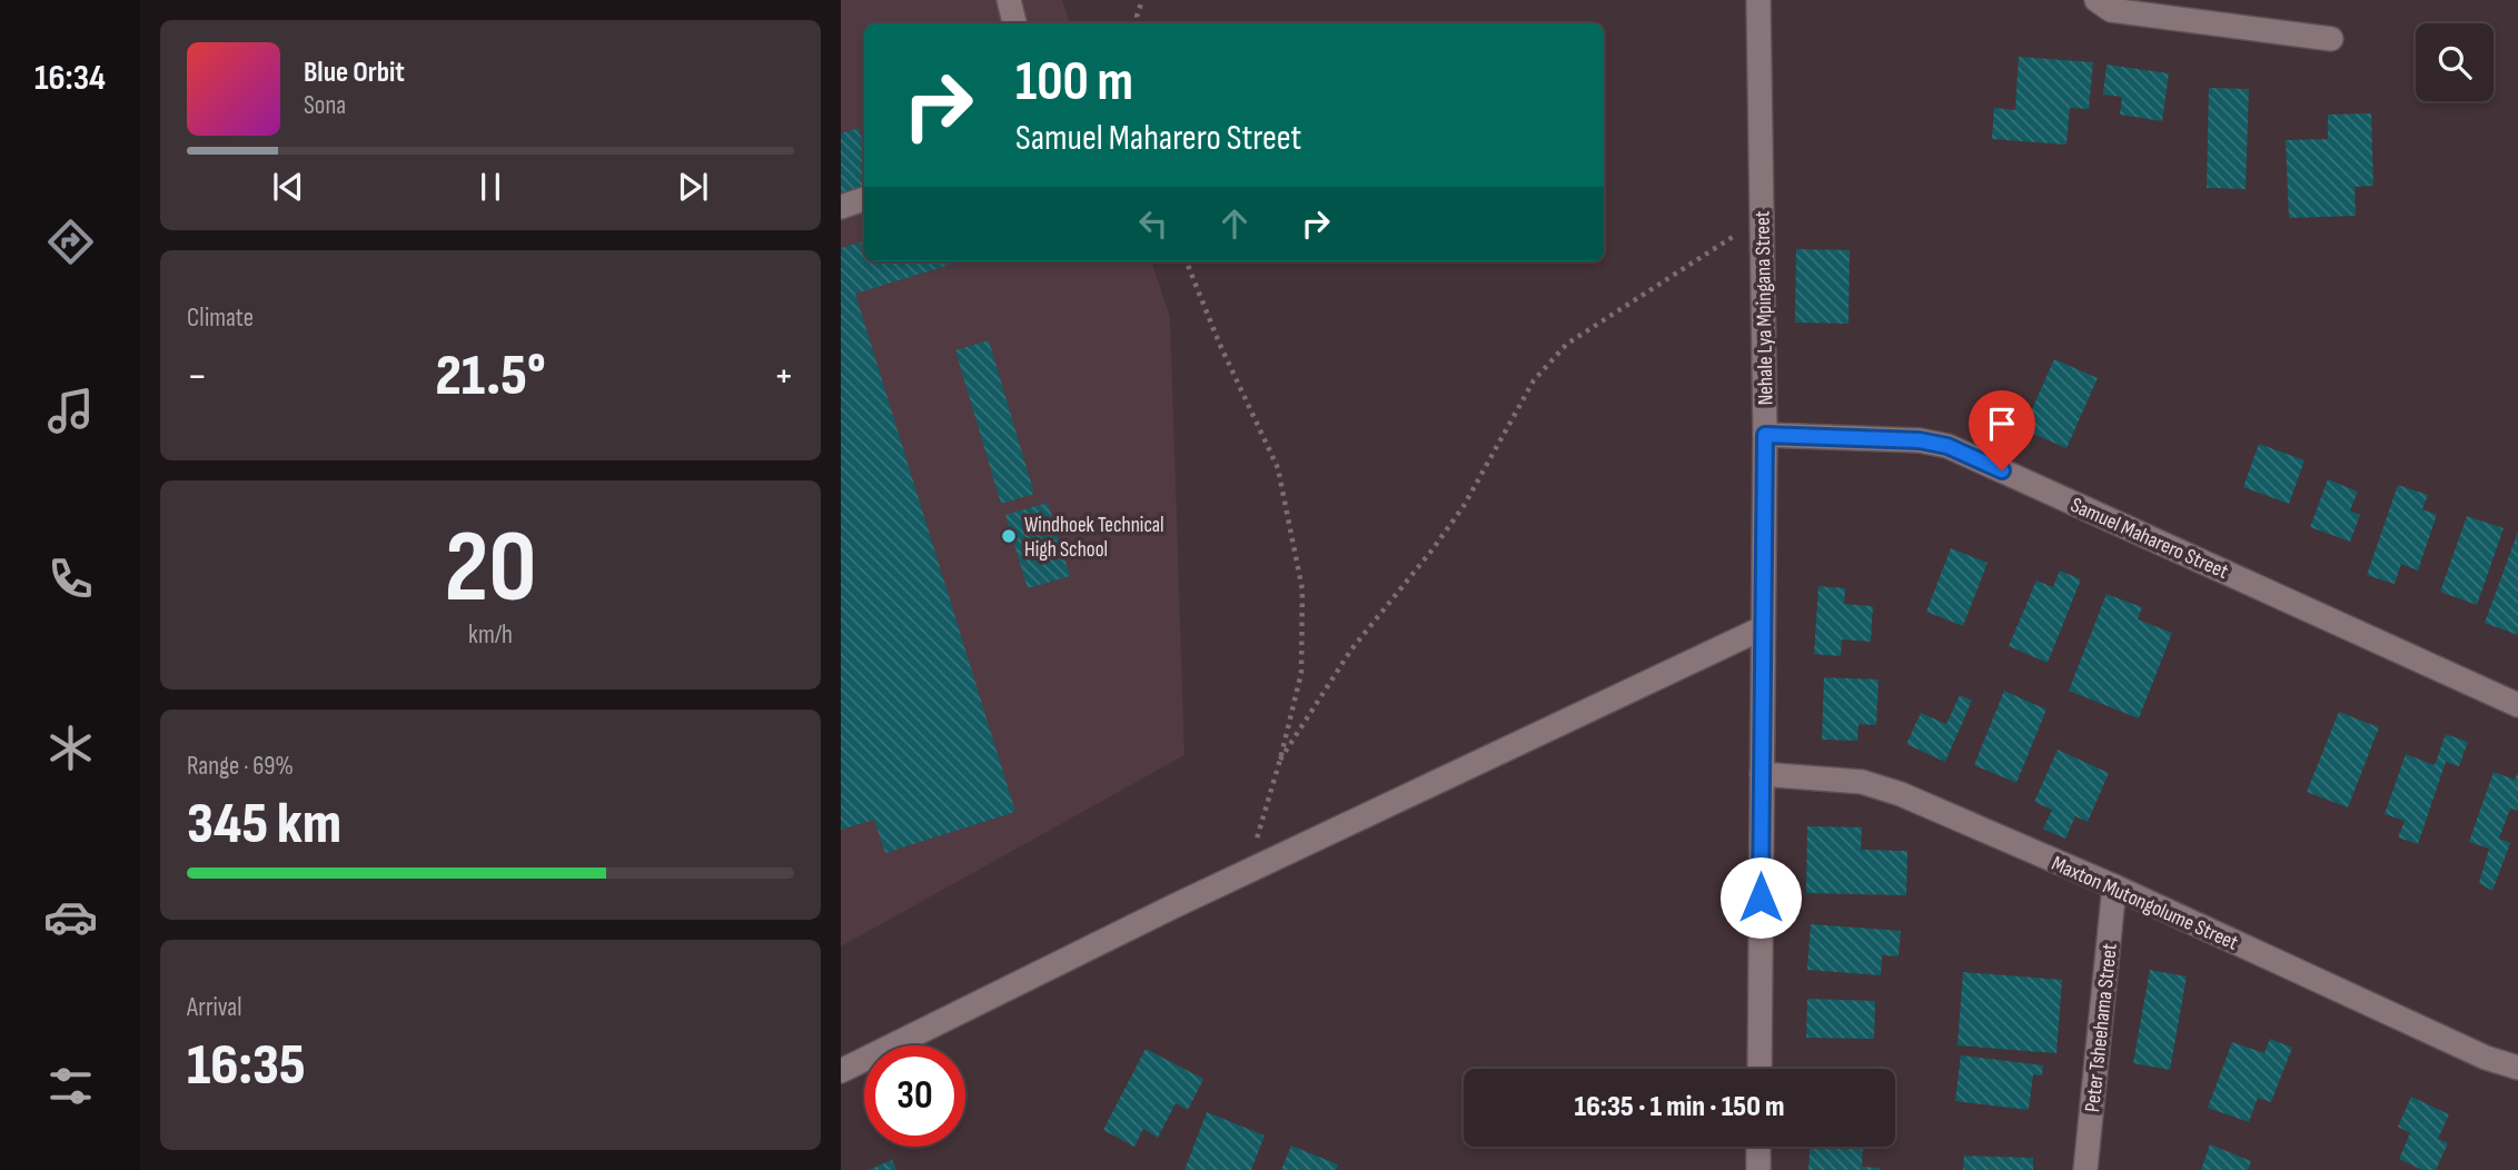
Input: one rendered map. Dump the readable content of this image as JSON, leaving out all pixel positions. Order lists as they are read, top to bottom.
{
  "streets": {
    "street": [
      "Nehale Lya Mpingana Street",
      "Samuel Maharero Street",
      "Maxton Mutongolume Street",
      "Peter Tsheehama Street"
    ]
  },
  "crossings": [
    ["Nehale Lya Mpingana Street", "Samuel Maharero Street"],
    ["Nehale Lya Mpingana Street", "Maxton Mutongolume Street"],
    ["Maxton Mutongolume Street", "Peter Tsheehama Street"]
  ],
  "places": ["Windhoek Technical High School"],
  "page": {
    "tabs": "16:34",
    "turn": ["100 m", "Samuel Maharero Street"],
    "song": ["Blue Orbit", "Sona"],
    "tile": [
      "Climate",
      ["20", "km/h"],
      ["Range · 69%", "345 km"],
      ["Arrival", "16:35"]
    ],
    "heat": ["−", "21.5°", "+"],
    "limit": "30",
    "trip": "16:35 · 1 min · 150 m"
  }
}
